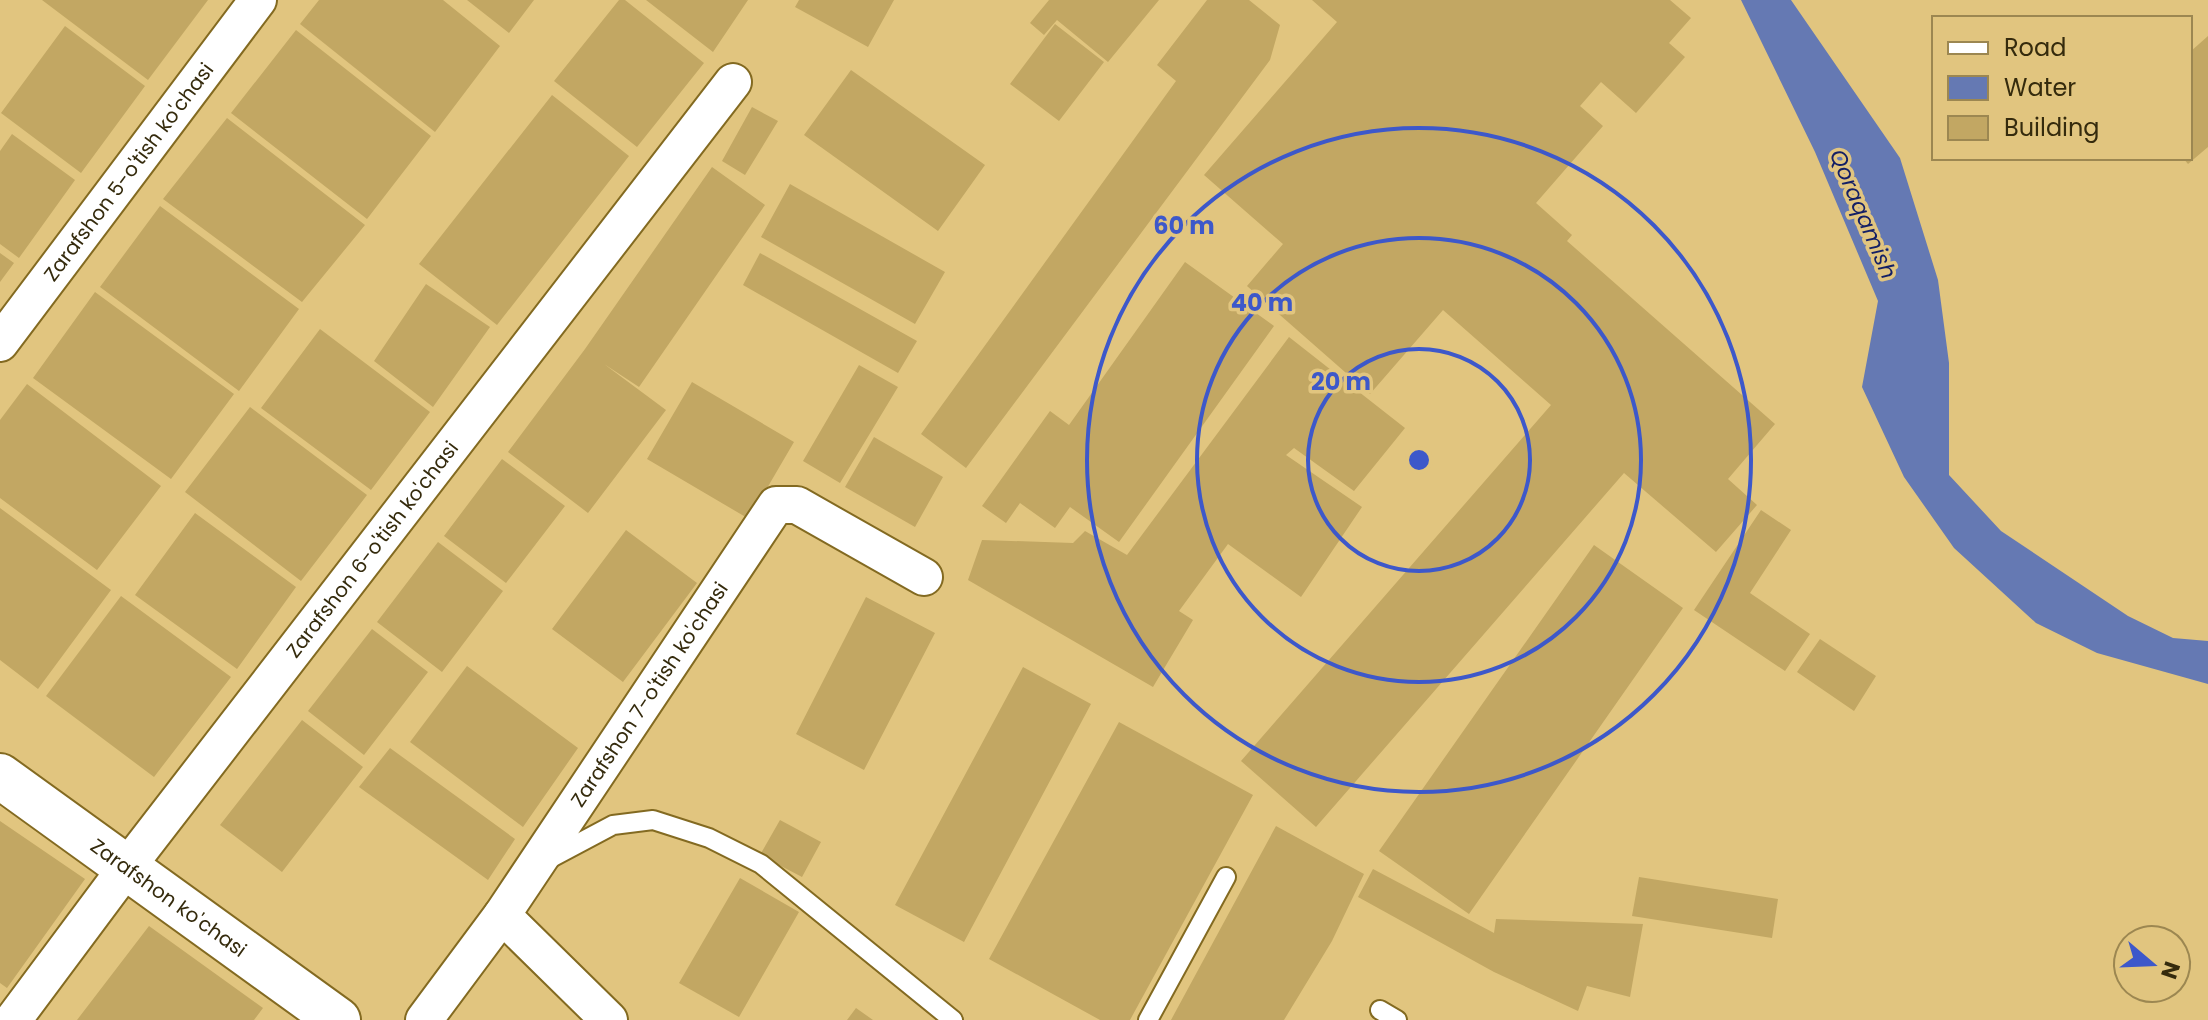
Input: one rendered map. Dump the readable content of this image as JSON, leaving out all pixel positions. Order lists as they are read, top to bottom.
{
  "streets": {
    "street": [
      "Zarafshon 5-o'tish ko'chasi",
      "Zarafshon 6-o'tish ko'chasi",
      "Zarafshon 7-o'tish ko'chasi",
      "Zarafshon ko'chasi"
    ]
  },
  "crossings": [
    ["Zarafshon 6-o'tish ko'chasi", "Zarafshon ko'chasi"]
  ],
  "water": ["Qoraqamish"],
  "legend": ["Road", "Water", "Building"],
  "north": "right",
  "rings": ["60 m", "40 m", "20 m"]
}
